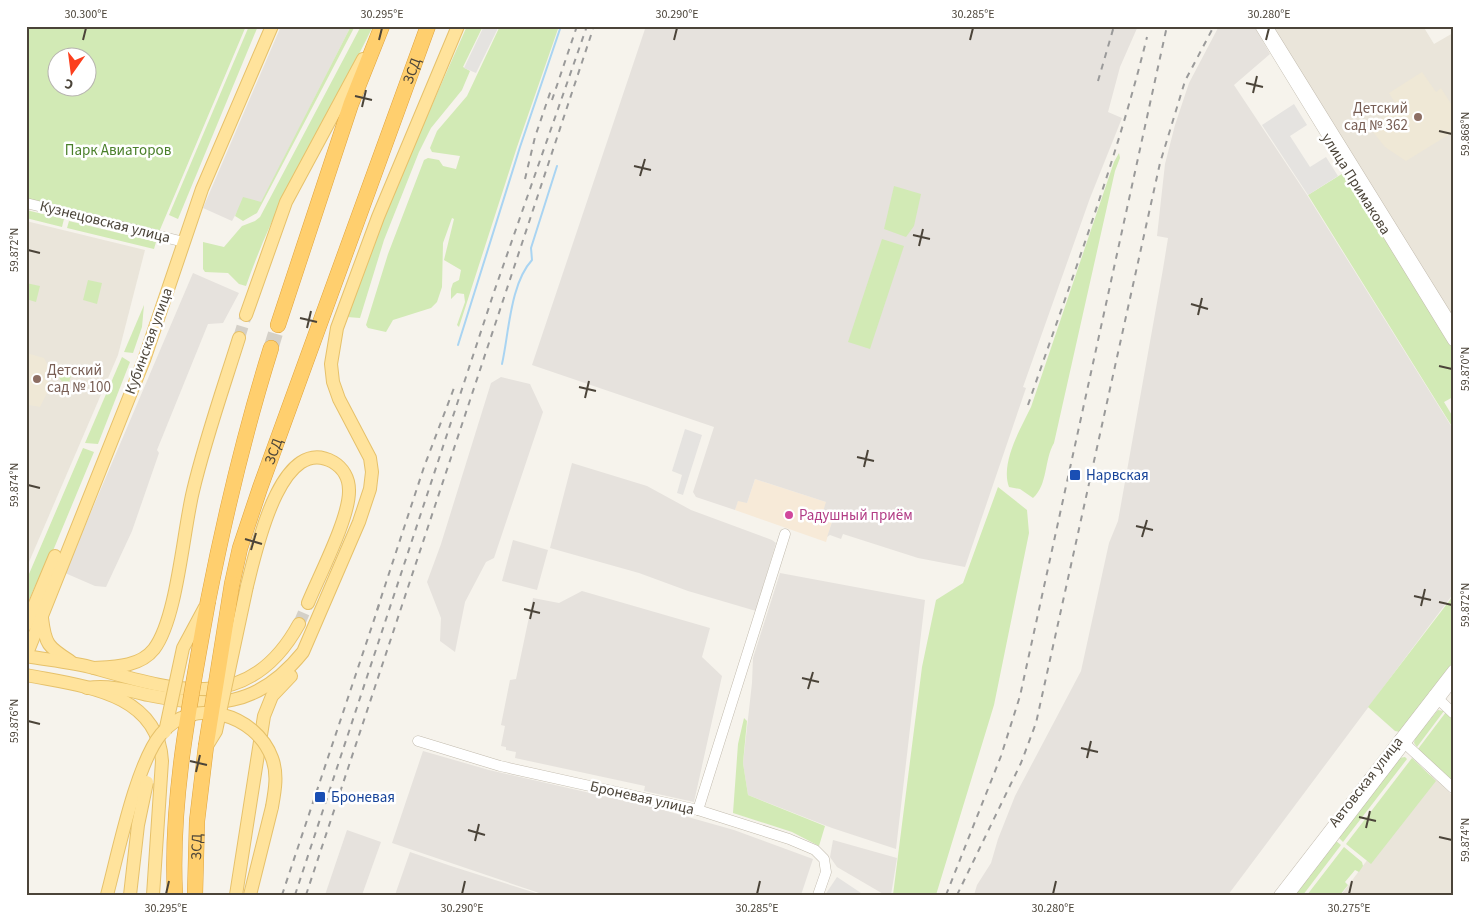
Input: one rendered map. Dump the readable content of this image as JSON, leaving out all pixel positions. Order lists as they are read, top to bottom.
{
  "streets": {
    "highway": ["ЗСД"],
    "main road": ["Кубинская улица"],
    "street": [
      "улица Примакова",
      "Кузнецовская улица",
      "Автовская улица",
      "Броневая улица"
    ]
  },
  "crossings": [
    ["Кузнецовская улица", "Кубинская улица"]
  ],
  "parks": ["Парк Авиаторов"],
  "places": {
    "other": ["Детский сад № 362", "Детский сад № 100", "Радушный приём"],
    "transit": ["Нарвская", "Броневая"]
  },
  "north": "bottom",
  "coordinates": [
    "30.300°E",
    "30.295°E",
    "30.290°E",
    "30.285°E",
    "30.280°E",
    "59.868°N",
    "59.872°N",
    "59.870°N",
    "59.874°N",
    "59.876°N",
    "30.275°E"
  ]
}
